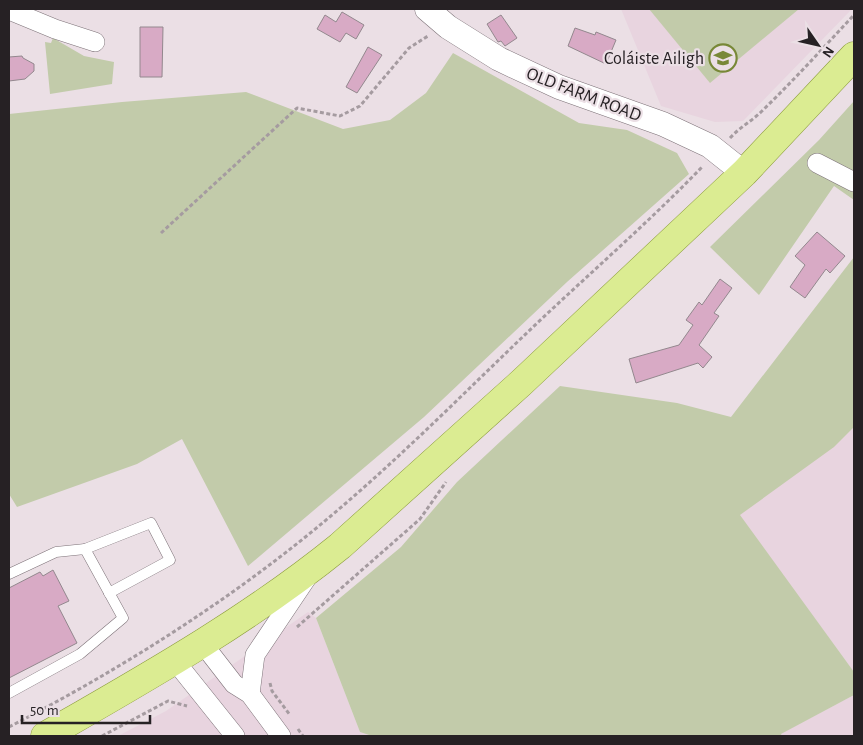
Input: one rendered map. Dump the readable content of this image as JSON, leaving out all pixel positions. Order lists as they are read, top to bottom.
{
  "streets": {
    "street": ["OLD FARM ROAD"]
  },
  "places": {
    "school or university": ["Coláiste Ailigh"]
  },
  "scale_bar": "50 m",
  "north": "bottom right"
}
